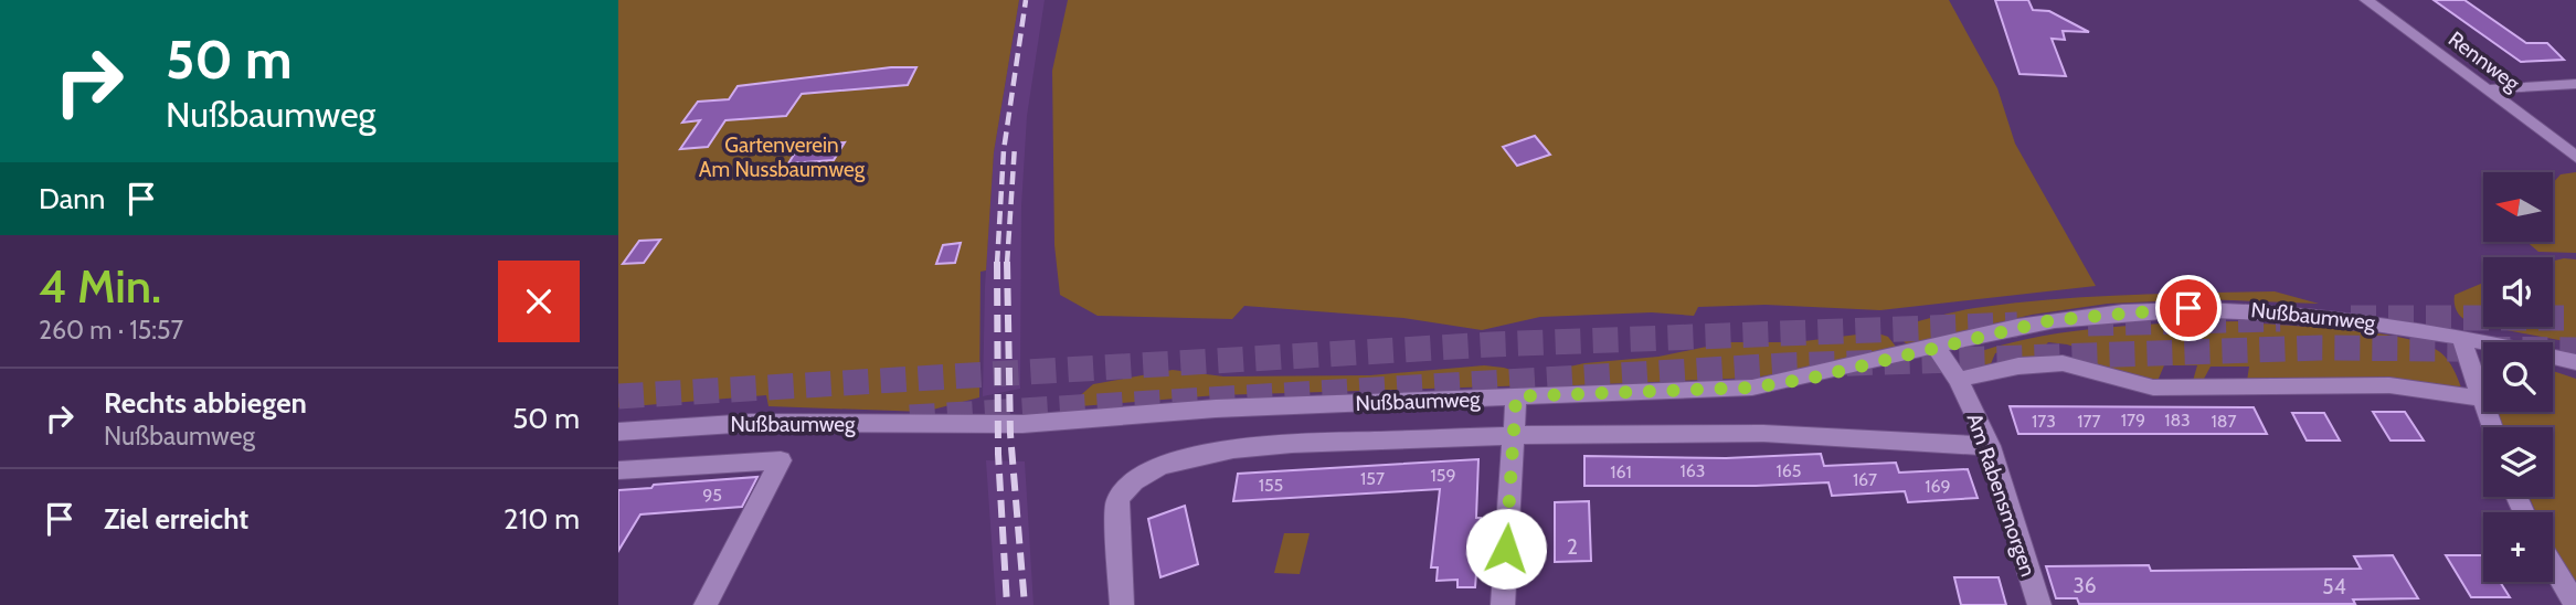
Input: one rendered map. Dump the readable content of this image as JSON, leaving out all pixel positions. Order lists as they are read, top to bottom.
{
  "streets": {
    "street": ["Rennweg", "Nußbaumweg", "Am Rabensmorgen"]
  },
  "crossings": [
    ["Nußbaumweg", "Am Rabensmorgen"]
  ],
  "parks": ["Gartenverein Am Nussbaumweg"],
  "house_numbers": [
    "179",
    "183",
    "173",
    "177",
    "187",
    "163",
    "165",
    "161",
    "159",
    "157",
    "167",
    "155",
    "169",
    "95",
    "2",
    "36",
    "54"
  ],
  "north": "left",
  "page": {
    "turn": ["50 m", "Nußbaumweg"],
    "then": "Dann",
    "map_buttons": "+",
    "heading": ["4 Min.", "260 m · 15:57"],
    "list": [
      {
        "name": "Rechts abbiegen",
        "note": "Nußbaumweg",
        "value": "50 m"
      },
      {
        "name": "Ziel erreicht",
        "value": "210 m"
      }
    ]
  }
}
